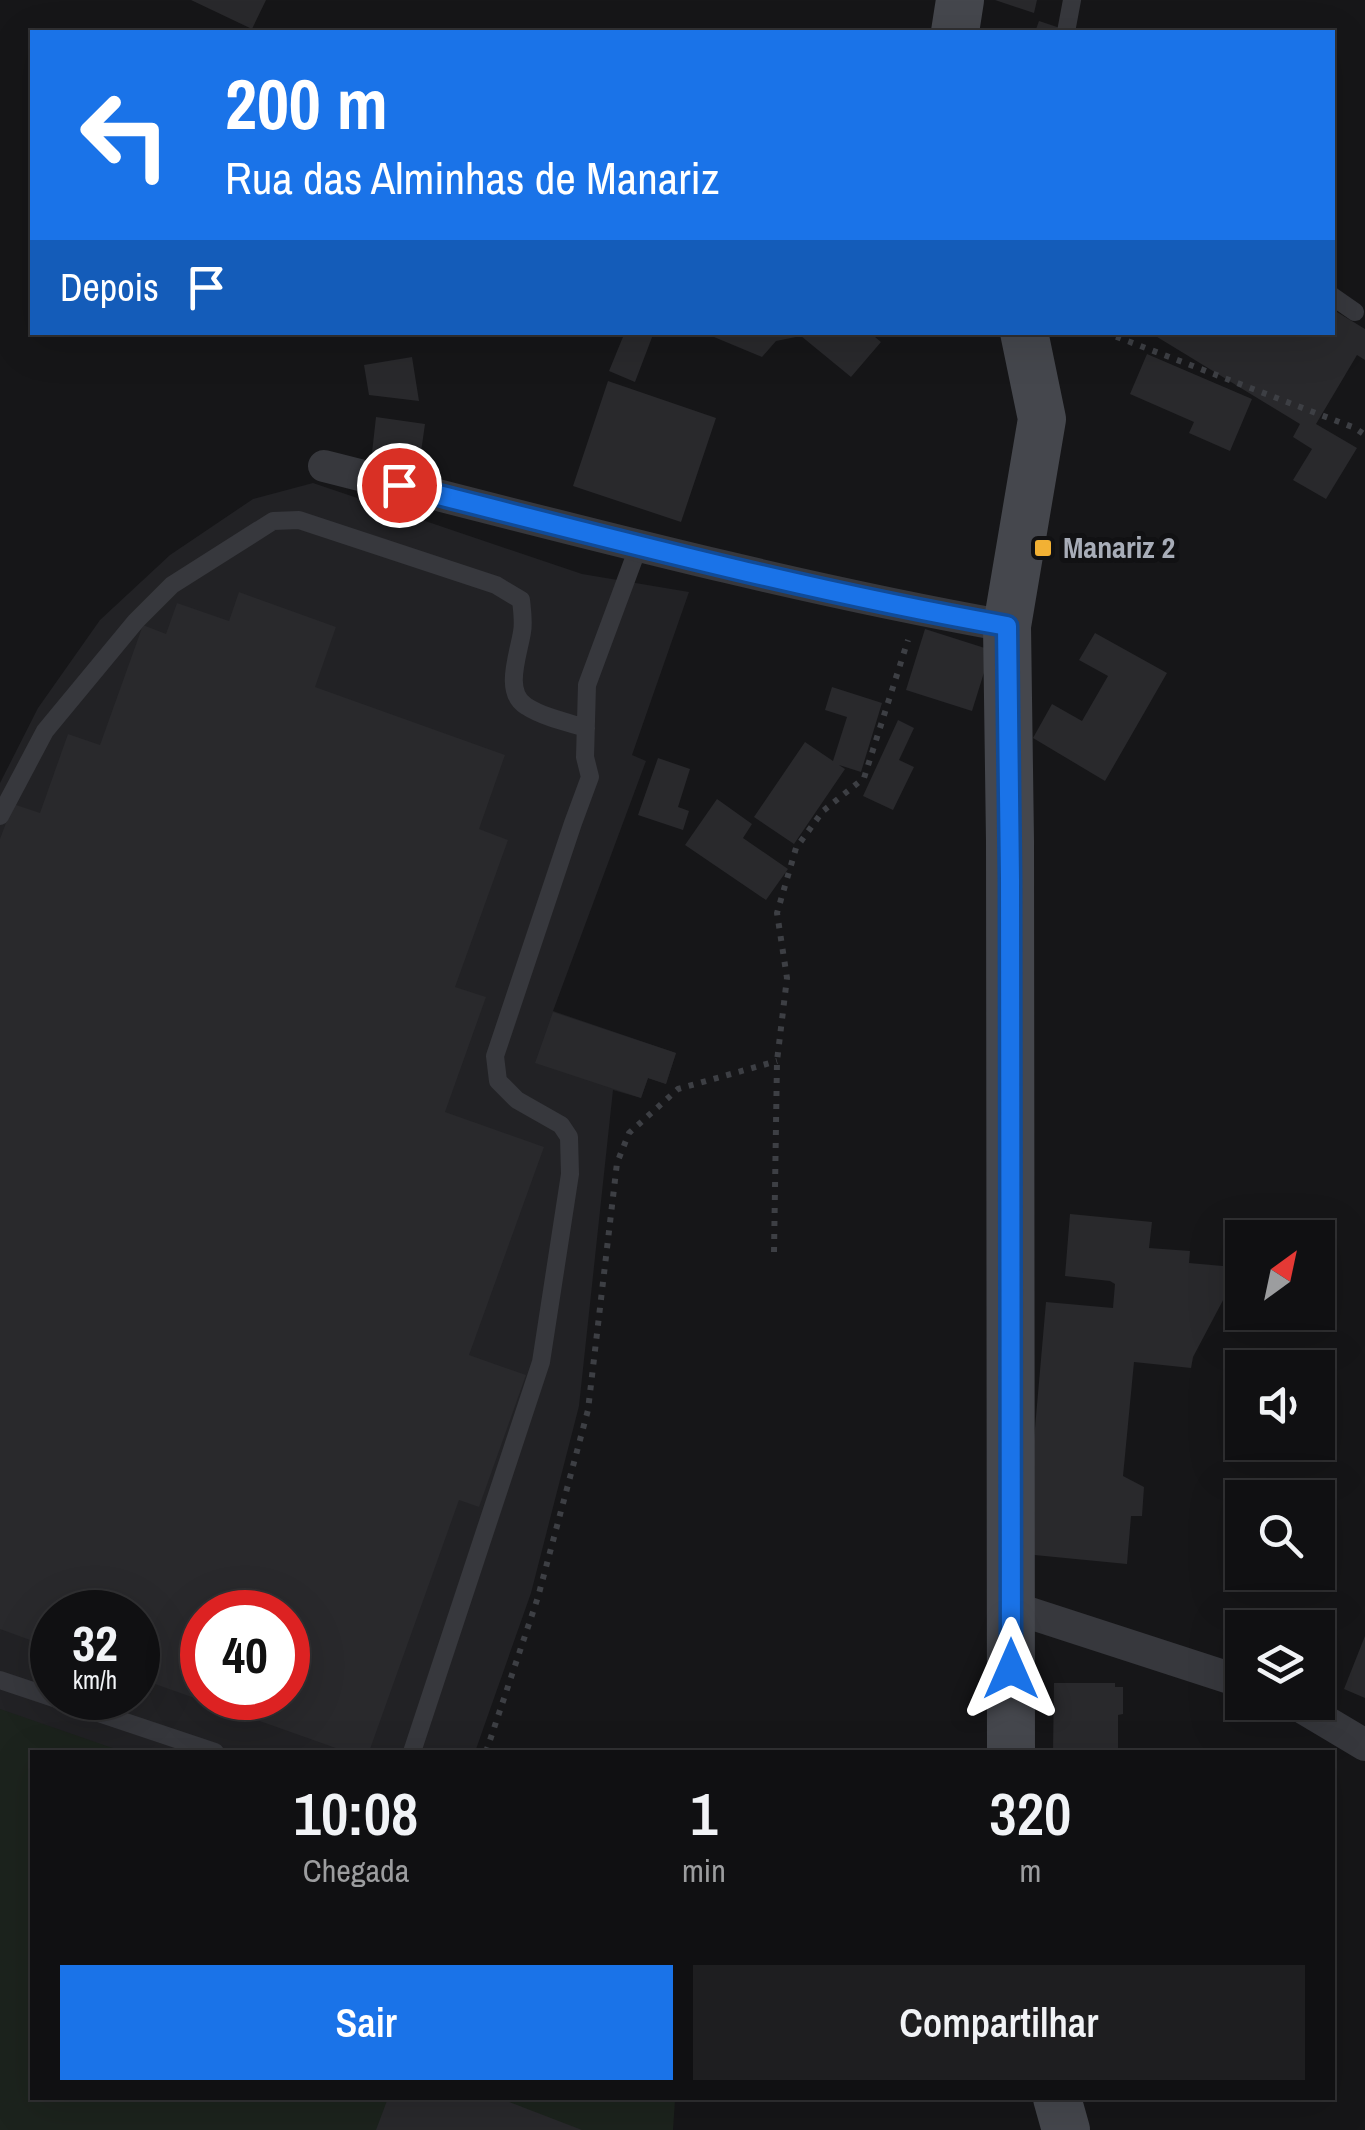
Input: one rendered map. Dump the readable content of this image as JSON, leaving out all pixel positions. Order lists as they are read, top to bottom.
{
  "places": {
    "transit": ["Manariz 2"]
  },
  "north": "top right",
  "page": {
    "turn": ["200 m", "Rua das Alminhas de Manariz"],
    "then": "Depois",
    "speed": "32 km/h",
    "limit": "40",
    "eta": [
      "10:08",
      "Chegada",
      "1",
      "min",
      "320",
      "m"
    ],
    "buttons": ["Sair", "Compartilhar"]
  }
}
